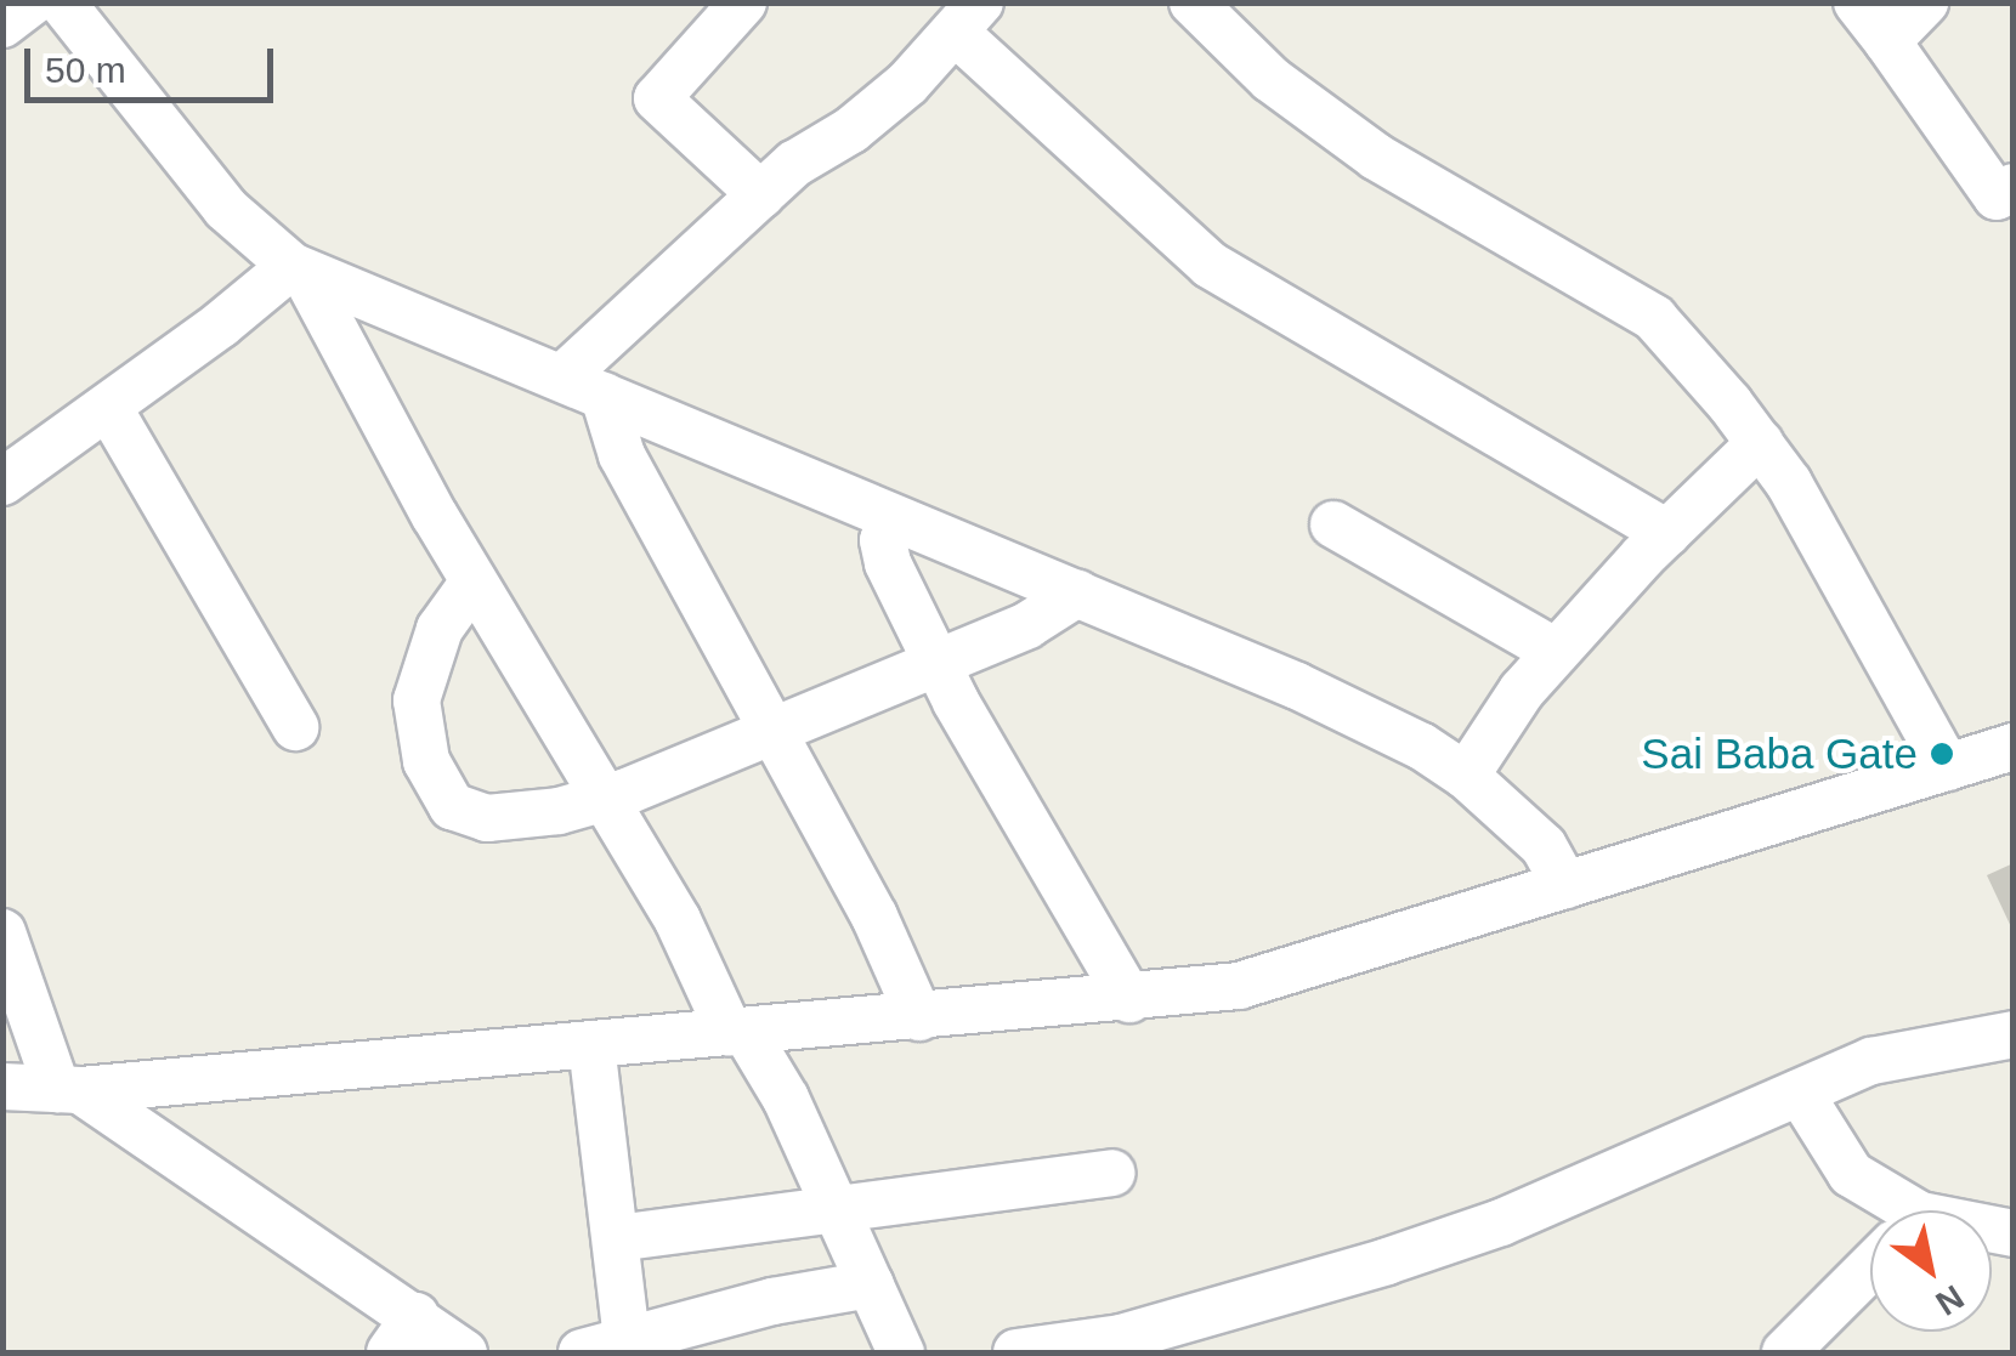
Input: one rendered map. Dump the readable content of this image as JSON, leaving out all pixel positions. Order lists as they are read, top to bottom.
{
  "places": ["Sai Baba Gate"],
  "scale_bar": "50 m",
  "north": "bottom right"
}
